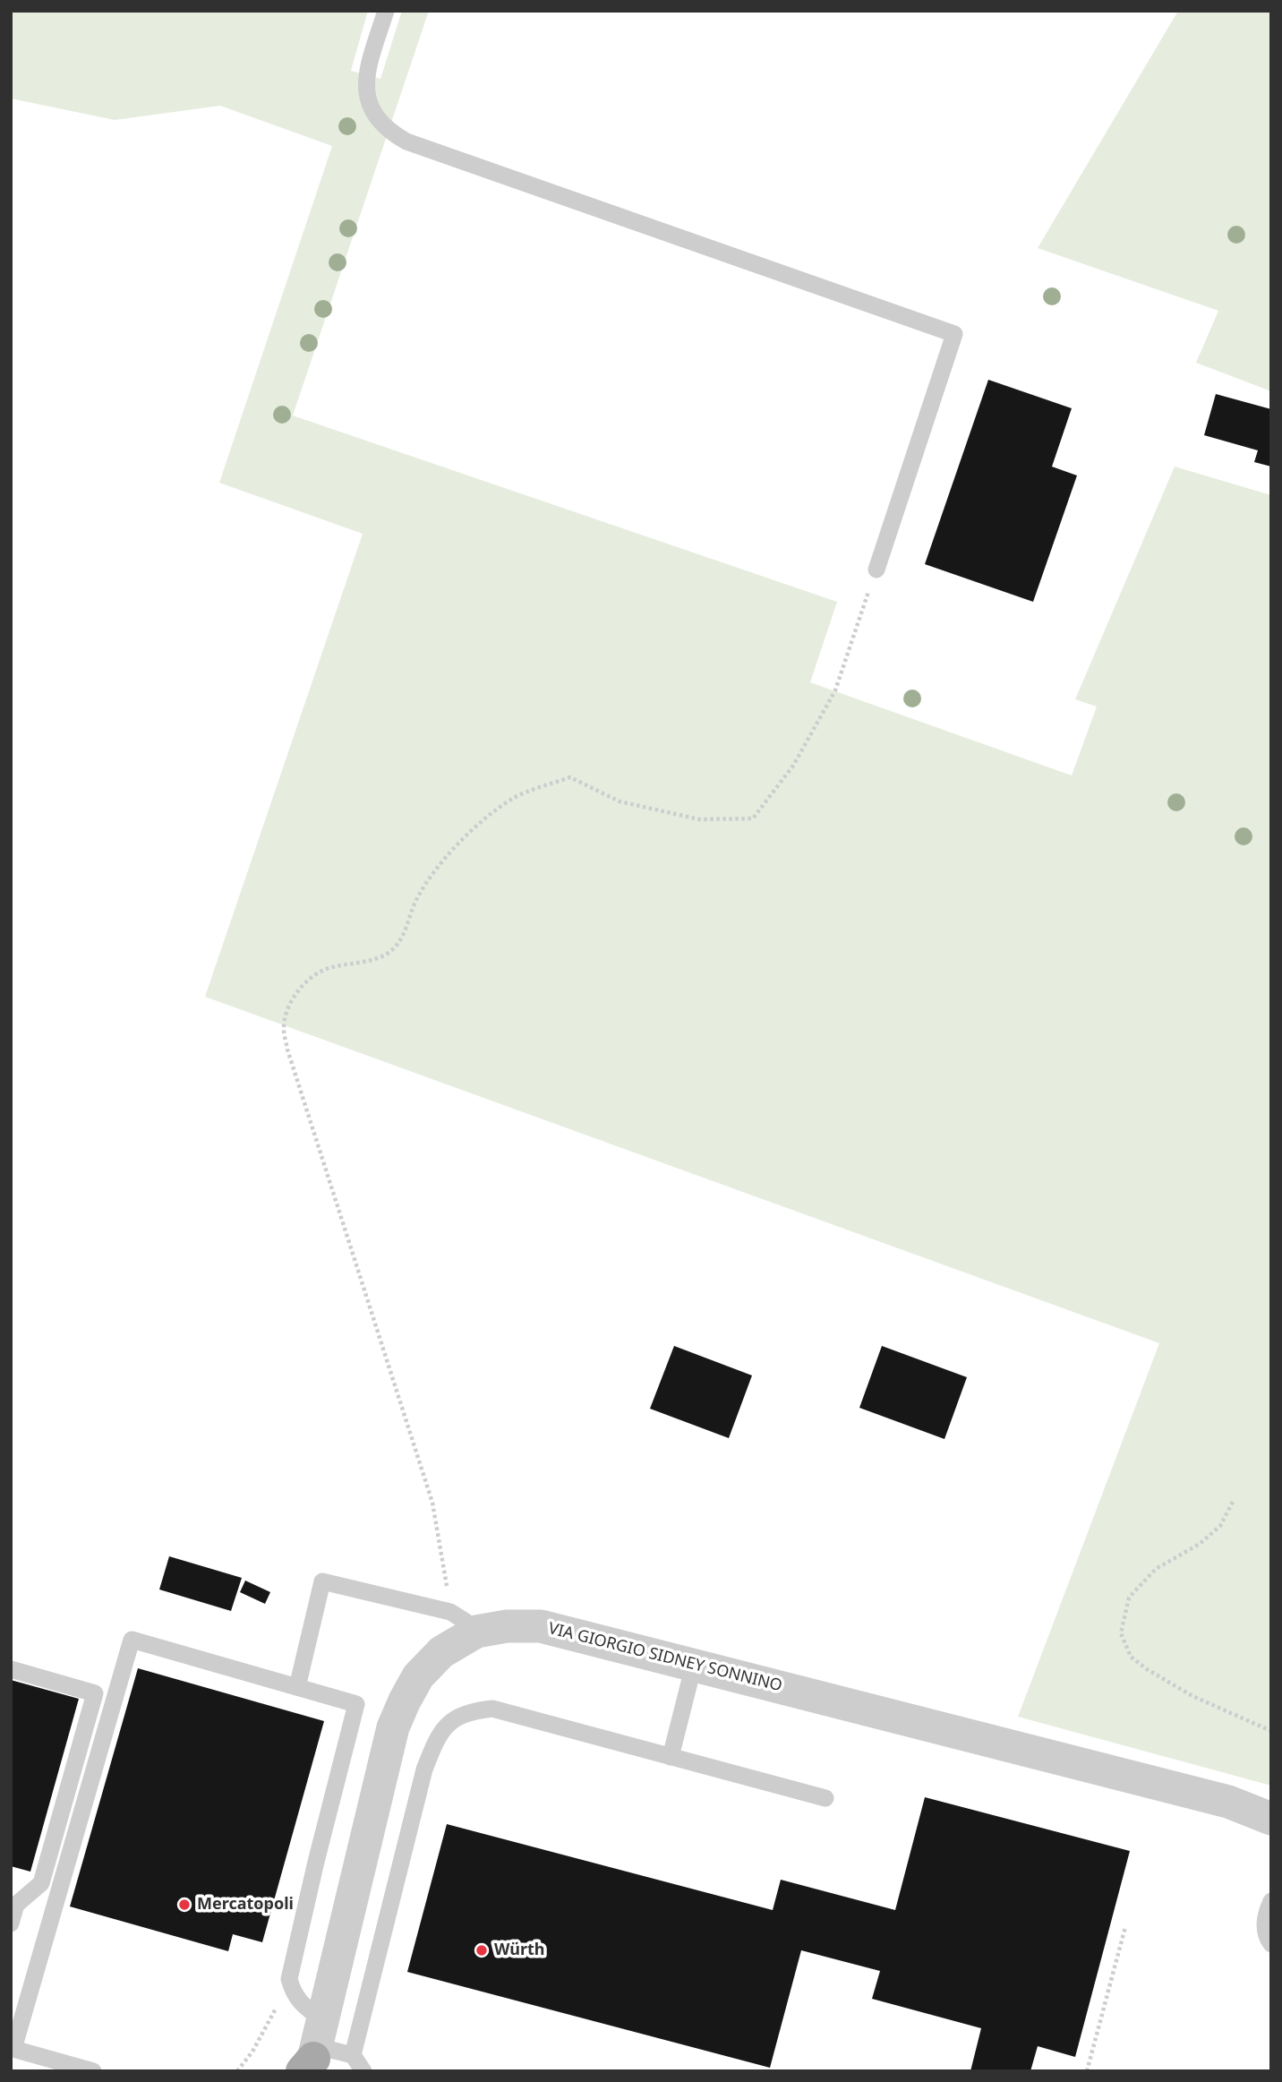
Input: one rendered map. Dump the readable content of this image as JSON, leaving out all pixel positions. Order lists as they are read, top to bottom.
{
  "streets": {
    "street": ["VIA GIORGIO SIDNEY SONNINO"]
  },
  "places": ["Mercatopoli", "Würth"]
}
